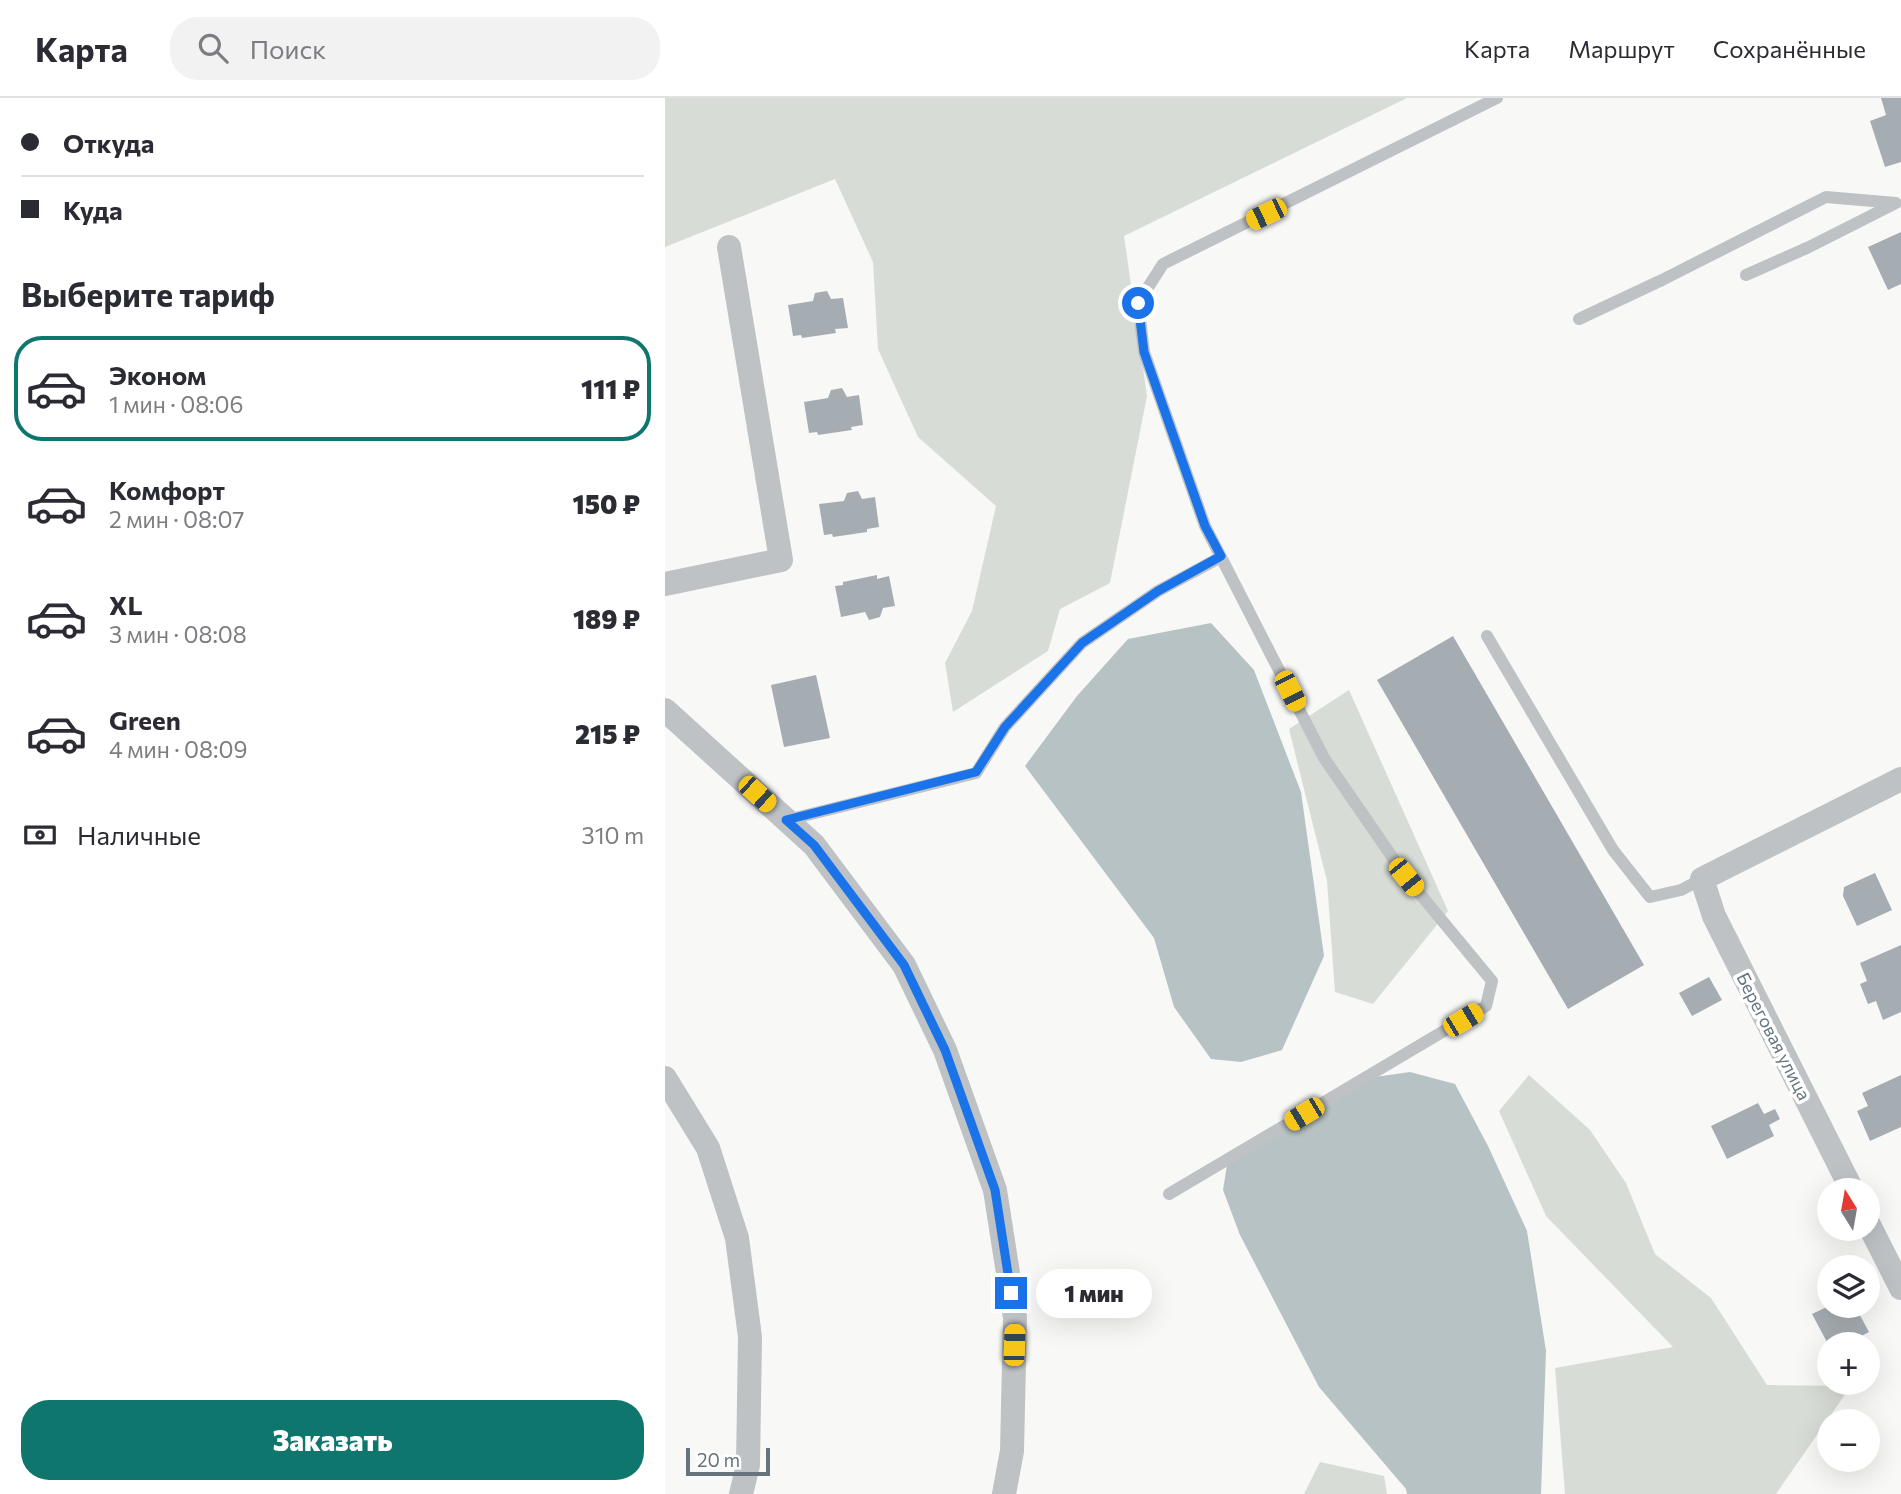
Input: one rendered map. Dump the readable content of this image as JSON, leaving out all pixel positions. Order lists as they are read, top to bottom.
{
  "streets": {
    "street": ["Береговая улица"]
  },
  "scale_bar": "20 m",
  "north": "top",
  "page": {
    "header": "Карта",
    "search": "Поиск",
    "nav": ["Карта", "Маршрут", "Сохранённые"],
    "banner": ["Откуда", "Куда"],
    "heading": "Выберите тариф",
    "list": [
      {
        "name": "Эконом",
        "note": "1 мин · 08:06",
        "value": "111 ₽"
      },
      {
        "name": "Комфорт",
        "note": "2 мин · 08:07",
        "value": "150 ₽"
      },
      {
        "name": "XL",
        "note": "3 мин · 08:08",
        "value": "189 ₽"
      },
      {
        "name": "Green",
        "note": "4 мин · 08:09",
        "value": "215 ₽"
      }
    ],
    "pay": ["Наличные", "310 m"],
    "map_buttons": ["+", "−"],
    "bubble": "1 мин",
    "buttons": "Заказать",
    "scale": "20 m"
  }
}
